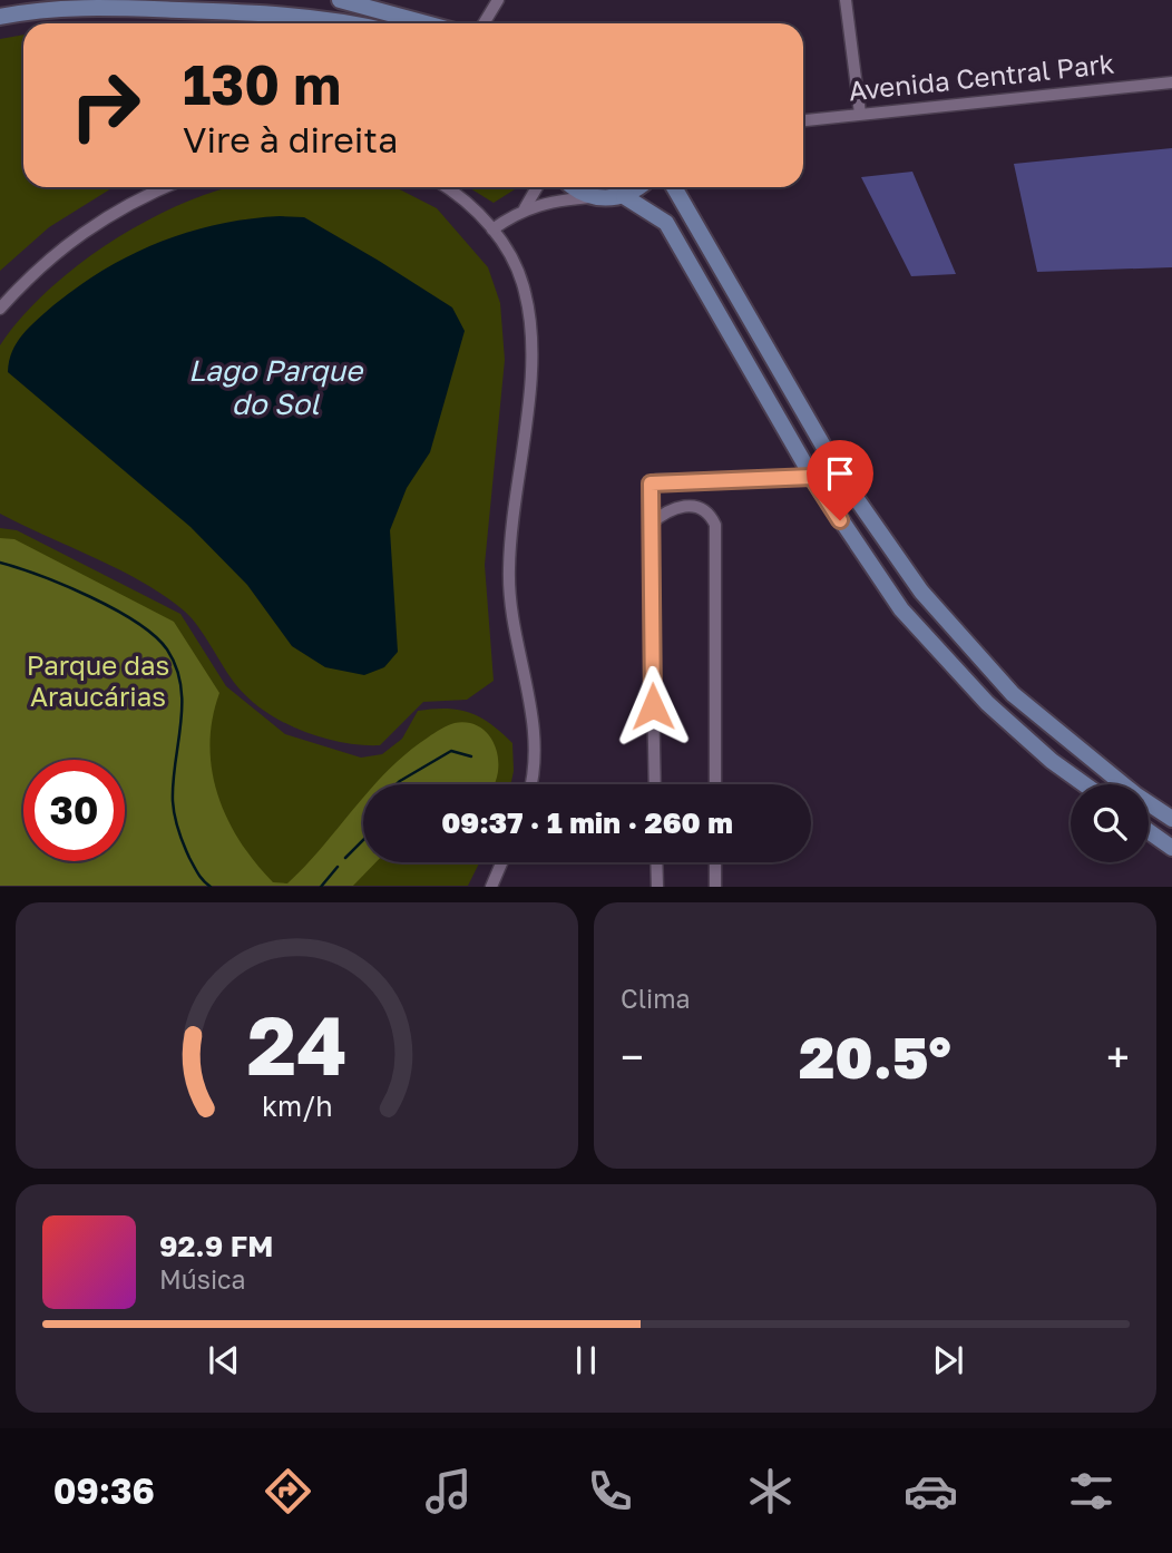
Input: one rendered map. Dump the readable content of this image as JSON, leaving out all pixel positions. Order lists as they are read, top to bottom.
{
  "streets": {
    "street": ["Avenida Central Park"]
  },
  "water": ["Lago Parque do Sol"],
  "parks": ["Parque das Araucárias"],
  "page": {
    "turn": ["130 m", "Vire à direita"],
    "limit": "30",
    "trip": "09:37 · 1 min · 260 m",
    "tile": "Clima",
    "heat": ["−", "20.5°", "+"],
    "song": ["92.9 FM", "Música"],
    "tabs": "09:36",
    "gauge": ["24", "km/h"]
  }
}
